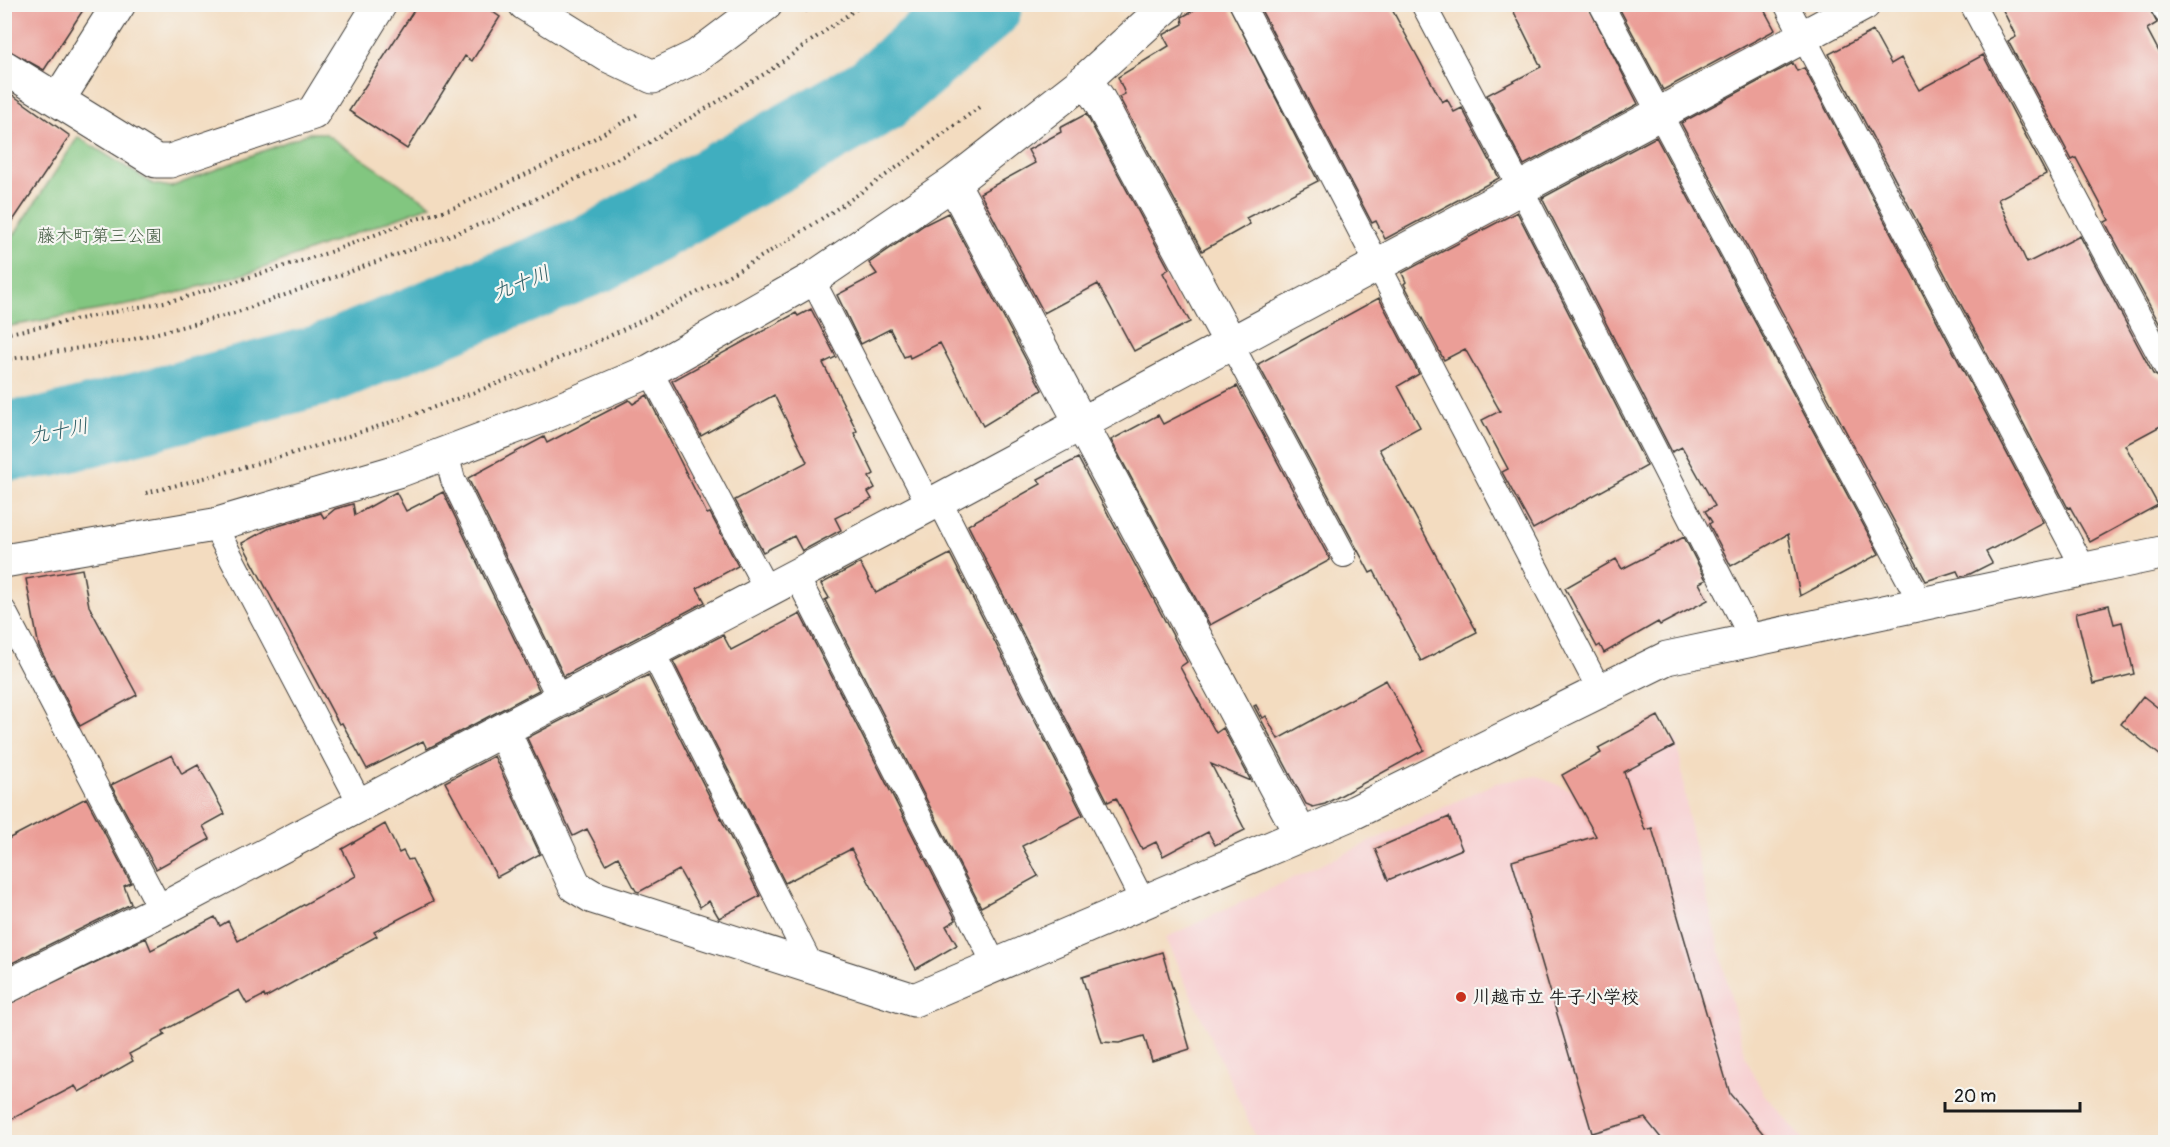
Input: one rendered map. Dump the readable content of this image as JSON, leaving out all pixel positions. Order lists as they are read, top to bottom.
{
  "water": ["九十川"],
  "parks": ["藤木町第三公園"],
  "places": ["川越市立 牛子小学校"],
  "scale_bar": "20 m"
}
